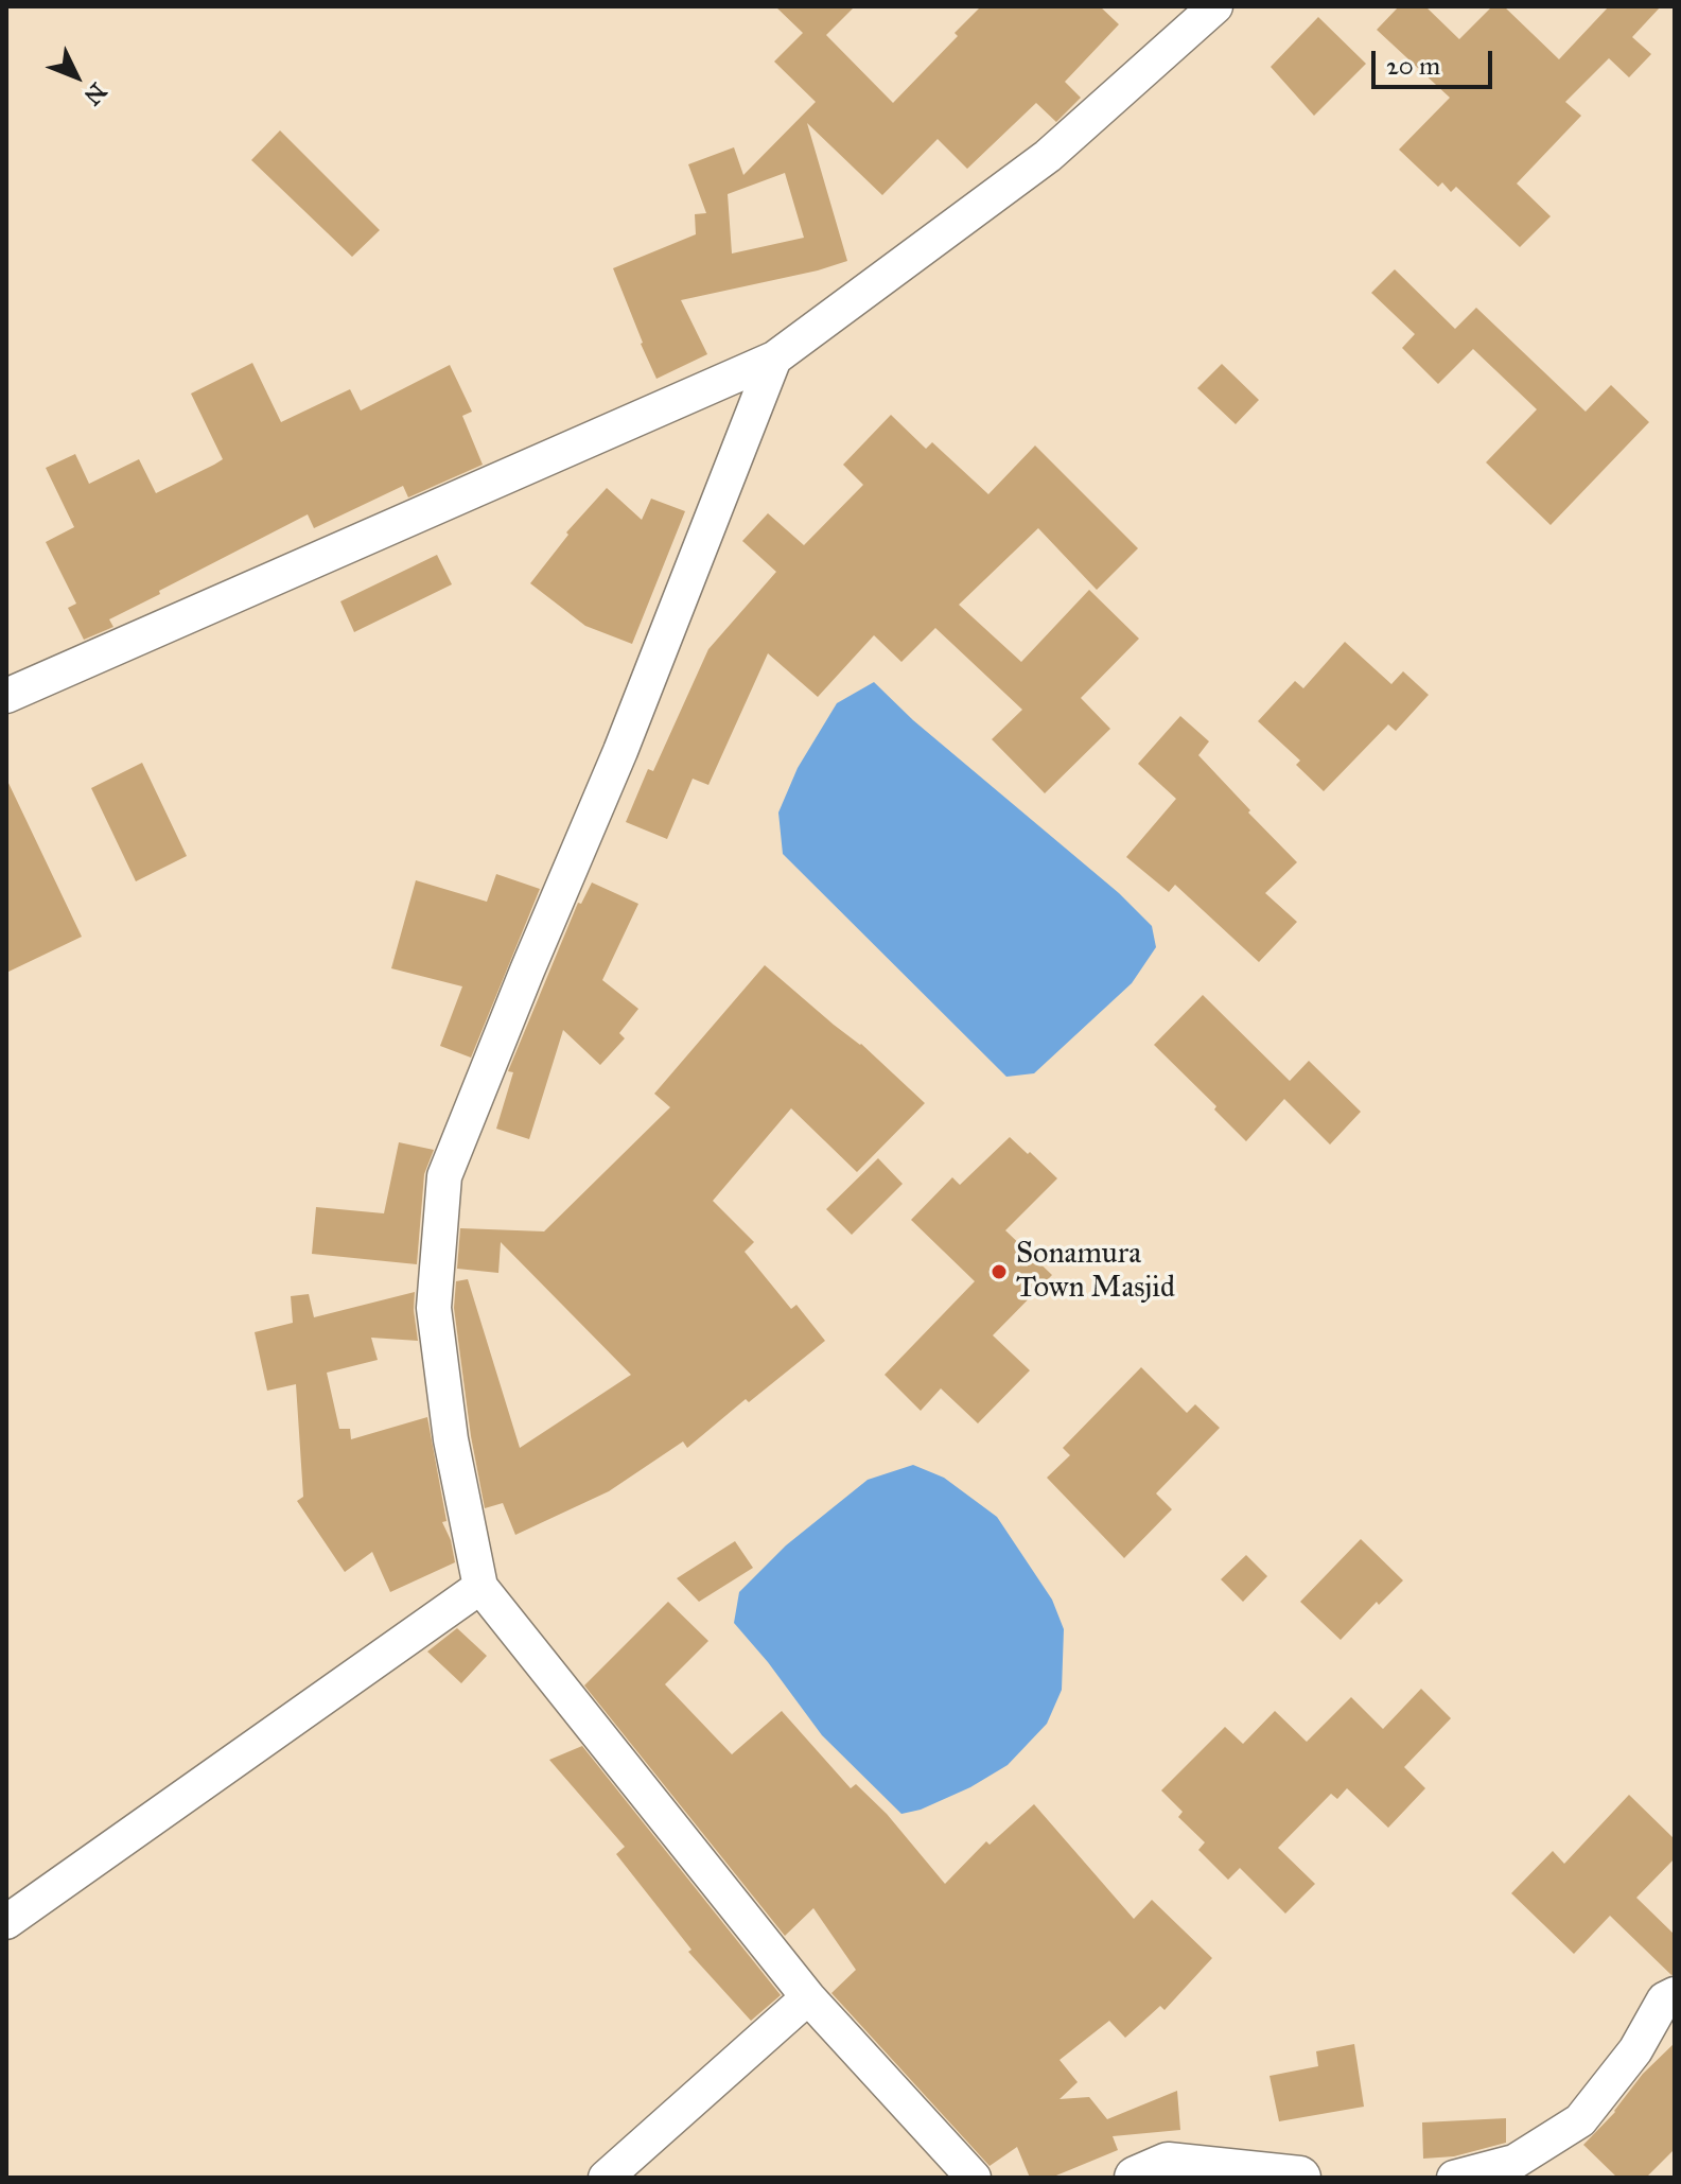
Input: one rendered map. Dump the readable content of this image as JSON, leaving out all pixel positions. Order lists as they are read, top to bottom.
{
  "places": ["Sonamura Town Masjid"],
  "scale_bar": "20 m",
  "north": "bottom right"
}
